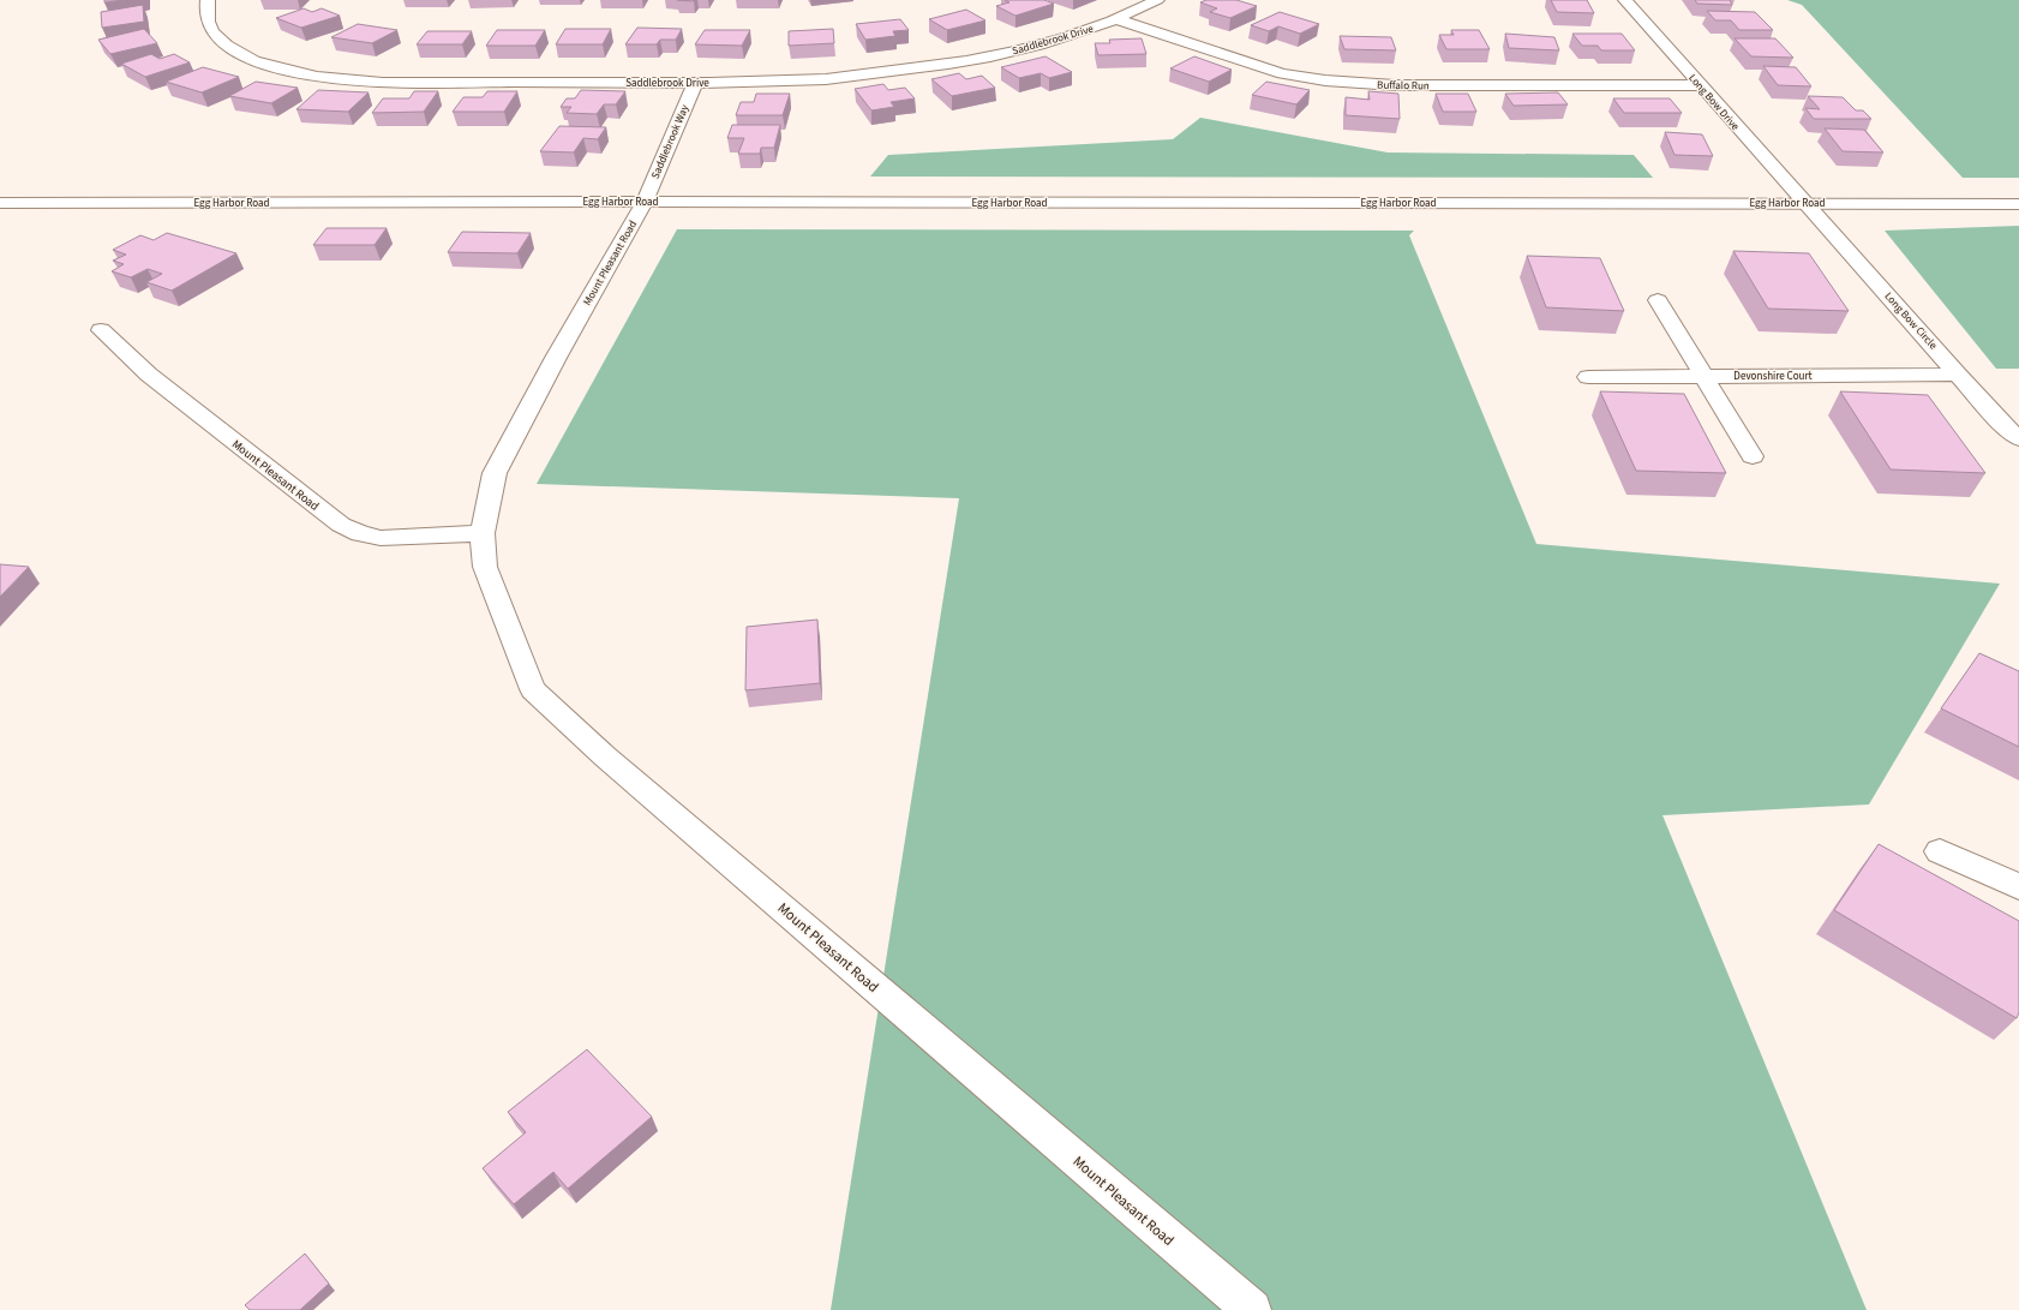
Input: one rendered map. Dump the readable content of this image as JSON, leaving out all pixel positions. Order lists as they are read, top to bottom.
{
  "streets": {
    "street": [
      "Saddlebrook Drive",
      "Buffalo Run",
      "Long Bow Drive",
      "Saddlebrook Way",
      "Egg Harbor Road",
      "Mount Pleasant Road",
      "Long Bow Circle",
      "Devonshire Court"
    ]
  },
  "crossings": [
    ["Saddlebrook Drive", "Buffalo Run"],
    ["Saddlebrook Drive", "Saddlebrook Way"],
    ["Buffalo Run", "Long Bow Drive"],
    ["Long Bow Drive", "Egg Harbor Road"],
    ["Long Bow Drive", "Long Bow Circle"],
    ["Saddlebrook Way", "Egg Harbor Road"],
    ["Saddlebrook Way", "Mount Pleasant Road"],
    ["Egg Harbor Road", "Mount Pleasant Road"],
    ["Egg Harbor Road", "Long Bow Circle"],
    ["Long Bow Circle", "Devonshire Court"]
  ]
}
